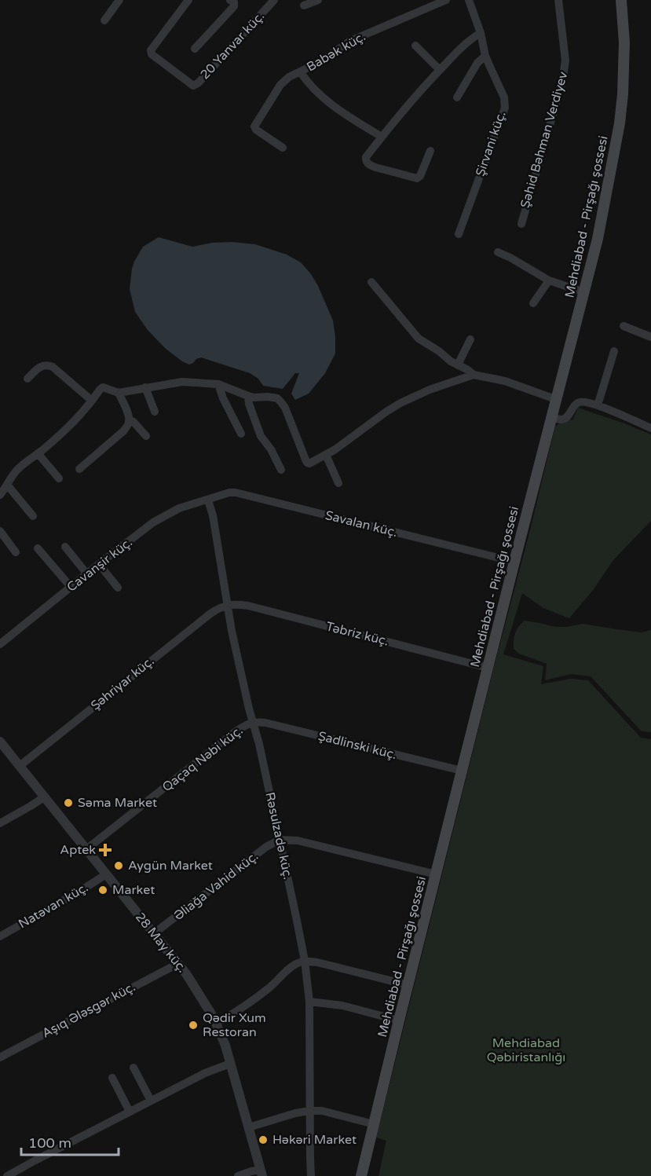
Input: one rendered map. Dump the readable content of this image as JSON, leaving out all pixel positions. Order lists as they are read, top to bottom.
{
  "streets": {
    "main road": ["Mehdiabad - Pirşağı şossesi"],
    "street": [
      "20 Yanvar küç.",
      "Babək küç.",
      "Şəhid Bəhman Verdiyev",
      "Şirvani küç.",
      "Savalan küç.",
      "Cavanşir küç.",
      "Təbriz küç.",
      "Şəhriyar küç.",
      "Şadlinski küç.",
      "Qaçaq Nəbi küç.",
      "Rəsulzadə küç.",
      "Əliağa Vahid küç.",
      "Natəvan küç.",
      "28 May küç.",
      "Aşıq Ələsgər küç."
    ]
  },
  "crossings": [
    ["Mehdiabad - Pirşağı şossesi", "Savalan küç."],
    ["Mehdiabad - Pirşağı şossesi", "Təbriz küç."],
    ["Mehdiabad - Pirşağı şossesi", "Şadlinski küç."],
    ["Savalan küç.", "Cavanşir küç."],
    ["Savalan küç.", "Rəsulzadə küç."],
    ["Cavanşir küç.", "Rəsulzadə küç."],
    ["Təbriz küç.", "Şəhriyar küç."],
    ["Təbriz küç.", "Rəsulzadə küç."],
    ["Şəhriyar küç.", "Rəsulzadə küç."],
    ["Şəhriyar küç.", "28 May küç."],
    ["Şadlinski küç.", "Qaçaq Nəbi küç."],
    ["Şadlinski küç.", "Rəsulzadə küç."],
    ["Qaçaq Nəbi küç.", "Rəsulzadə küç."],
    ["Qaçaq Nəbi küç.", "28 May küç."],
    ["Rəsulzadə küç.", "Əliağa Vahid küç."],
    ["Əliağa Vahid küç.", "28 May küç."],
    ["Natəvan küç.", "28 May küç."],
    ["28 May küç.", "Aşıq Ələsgər küç."]
  ],
  "parks": ["Mehdiabad Qəbiristanlığı"],
  "places": {
    "other": [
      "Səma Market",
      "Aygün Market",
      "Market",
      "Qədir Xum Restoran",
      "Həkəri Market"
    ],
    "health": ["Aptek"]
  },
  "scale_bar": "100 m"
}
